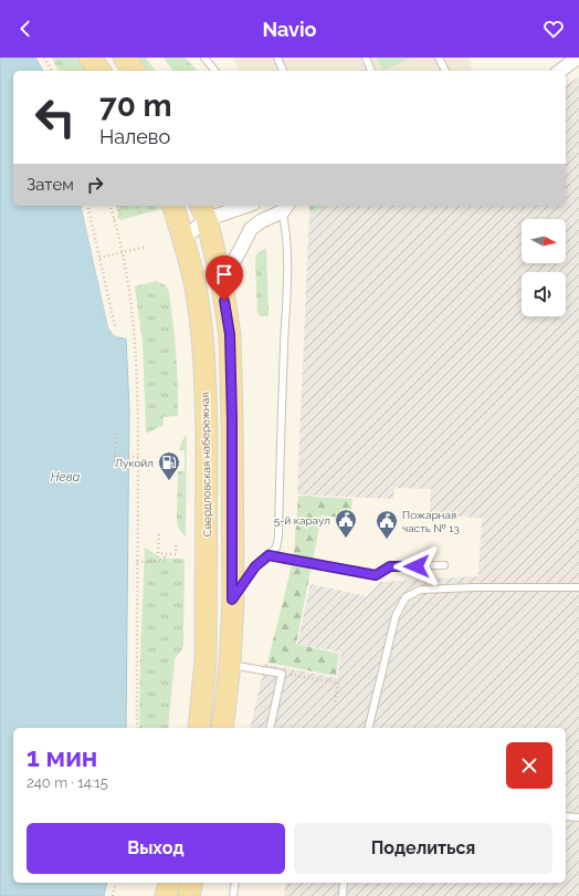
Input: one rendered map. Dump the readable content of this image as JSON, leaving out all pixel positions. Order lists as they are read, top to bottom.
{
  "streets": {
    "main road": ["Свердловская набережная"]
  },
  "water": ["Нева"],
  "places": {
    "fuel station": ["Лукойл"],
    "public building": ["5-й караул", "Пожарная часть № 13"]
  },
  "north": "right",
  "page": {
    "header": "Navio",
    "turn": ["70 m", "Налево"],
    "then": "Затем",
    "heading": ["1 мин", "240 m · 14:15"],
    "buttons": ["Выход", "Поделиться"]
  }
}
